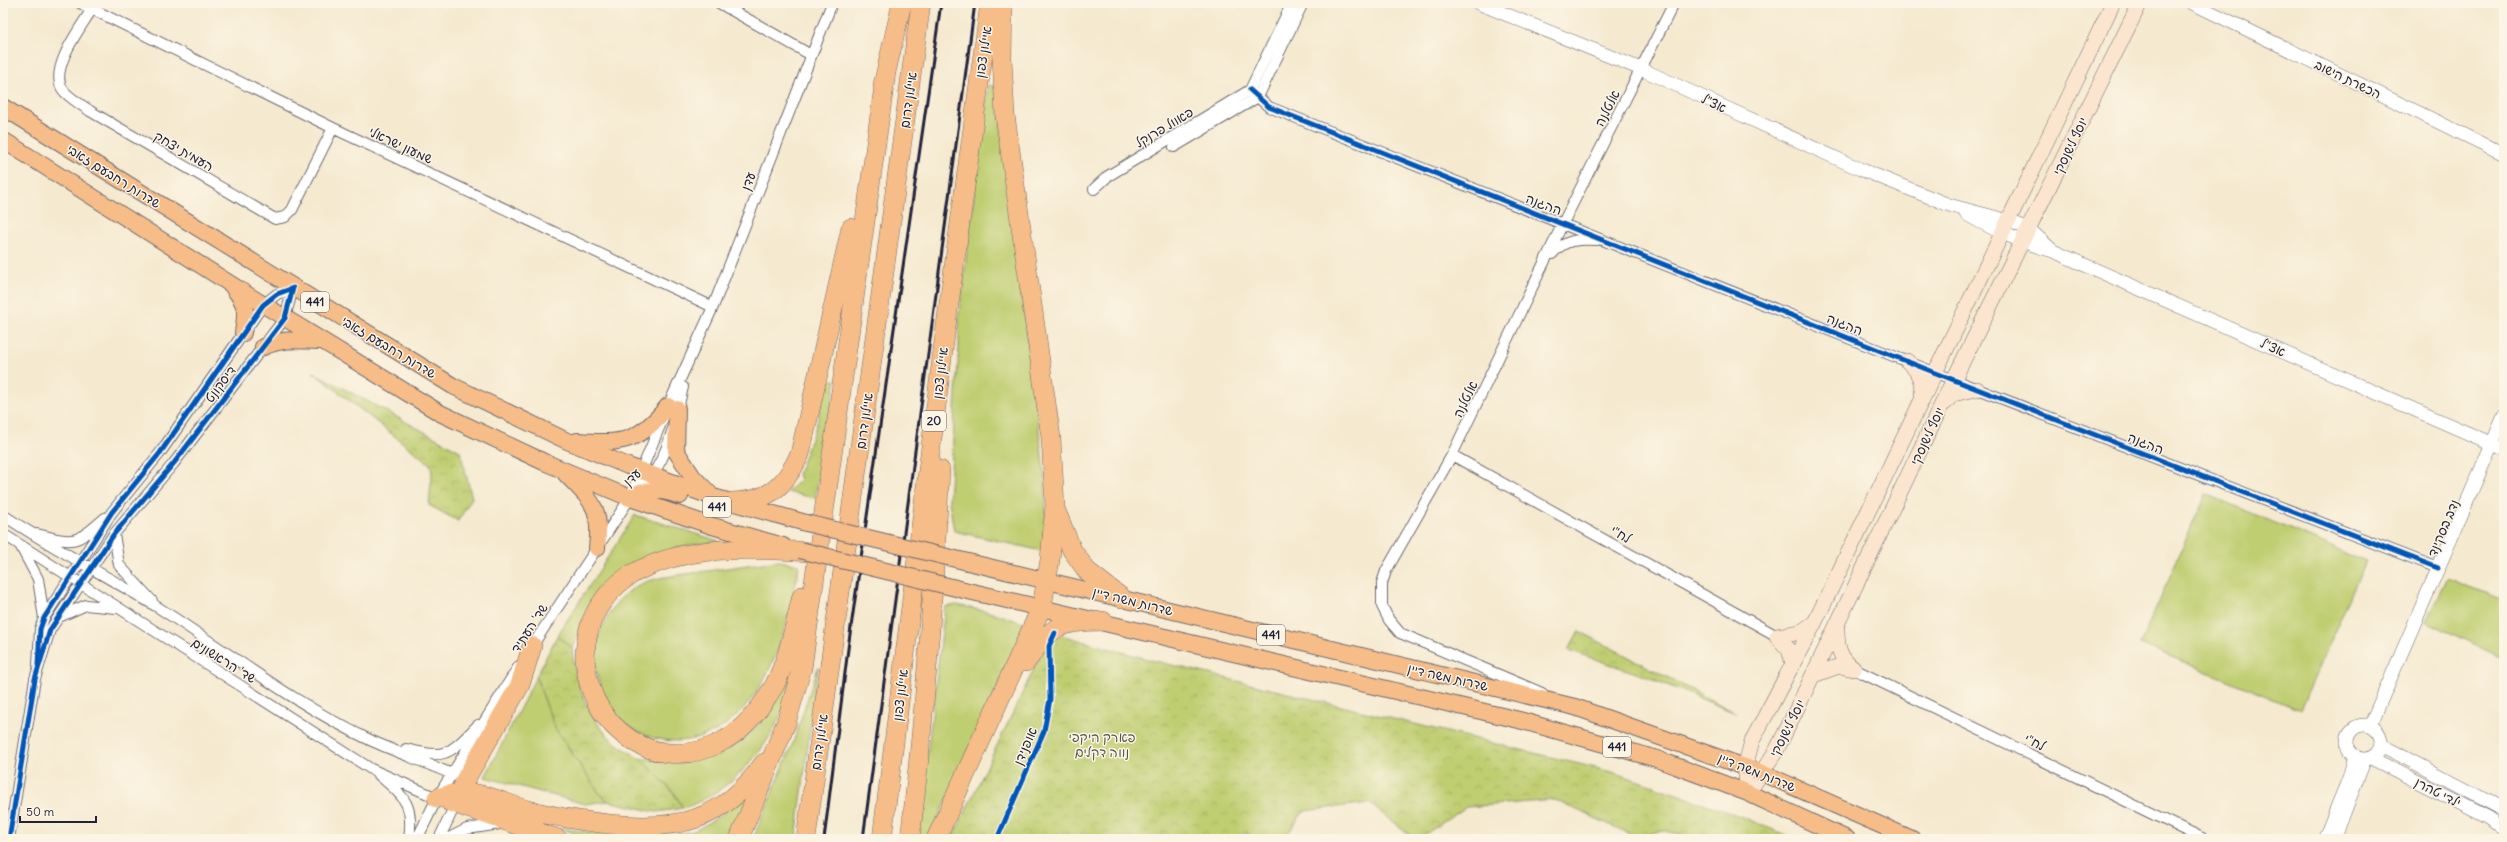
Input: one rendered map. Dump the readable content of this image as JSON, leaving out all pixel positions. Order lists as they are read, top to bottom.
{
  "streets": {
    "highway": ["איילון צפון", "איילון דרום", "20"],
    "main road": [
      "יוסף לישנסקי",
      "שדרות רחבעם זאבי",
      "441",
      "שדרות משה דיין"
    ],
    "street": [
      "הכשרת הישוב",
      "אצ\"ל",
      "אלטלנה",
      "פאוול פרנקל",
      "שמעון ישראלי",
      "העמית יצחק",
      "עדן",
      "ההגנה",
      "דיסקונט",
      "נדב בסקינד",
      "לח\"י",
      "שד' העתיד",
      "שד' הראשונים",
      "ילדי טהרן"
    ],
    "cycle path": ["אופנידן"]
  },
  "crossings": [
    ["אצ\"ל", "אלטלנה"],
    ["אצ\"ל", "יוסף לישנסקי"],
    ["אצ\"ל", "נדב בסקינד"],
    ["אלטלנה", "ההגנה"],
    ["אלטלנה", "לח\"י"],
    ["אלטלנה", "שדרות משה דיין"],
    ["פאוול פרנקל", "ההגנה"],
    ["שמעון ישראלי", "העמית יצחק"],
    ["שמעון ישראלי", "עדן"],
    ["יוסף לישנסקי", "ההגנה"],
    ["יוסף לישנסקי", "שדרות משה דיין"],
    ["שדרות רחבעם זאבי", "עדן"],
    ["שדרות רחבעם זאבי", "441"],
    ["שדרות רחבעם זאבי", "דיסקונט"],
    ["שדרות רחבעם זאבי", "שדרות משה דיין"],
    ["עדן", "441"],
    ["עדן", "שד' העתיד"],
    ["ההגנה", "נדב בסקינד"],
    ["441", "דיסקונט"],
    ["441", "שדרות משה דיין"],
    ["441", "שד' העתיד"],
    ["דיסקונט", "שד' הראשונים"],
    ["נדב בסקינד", "ילדי טהרן"],
    ["שד' העתיד", "שד' הראשונים"]
  ],
  "parks": ["פארק היקפי נווה דקלים"],
  "scale_bar": "50 m"
}
